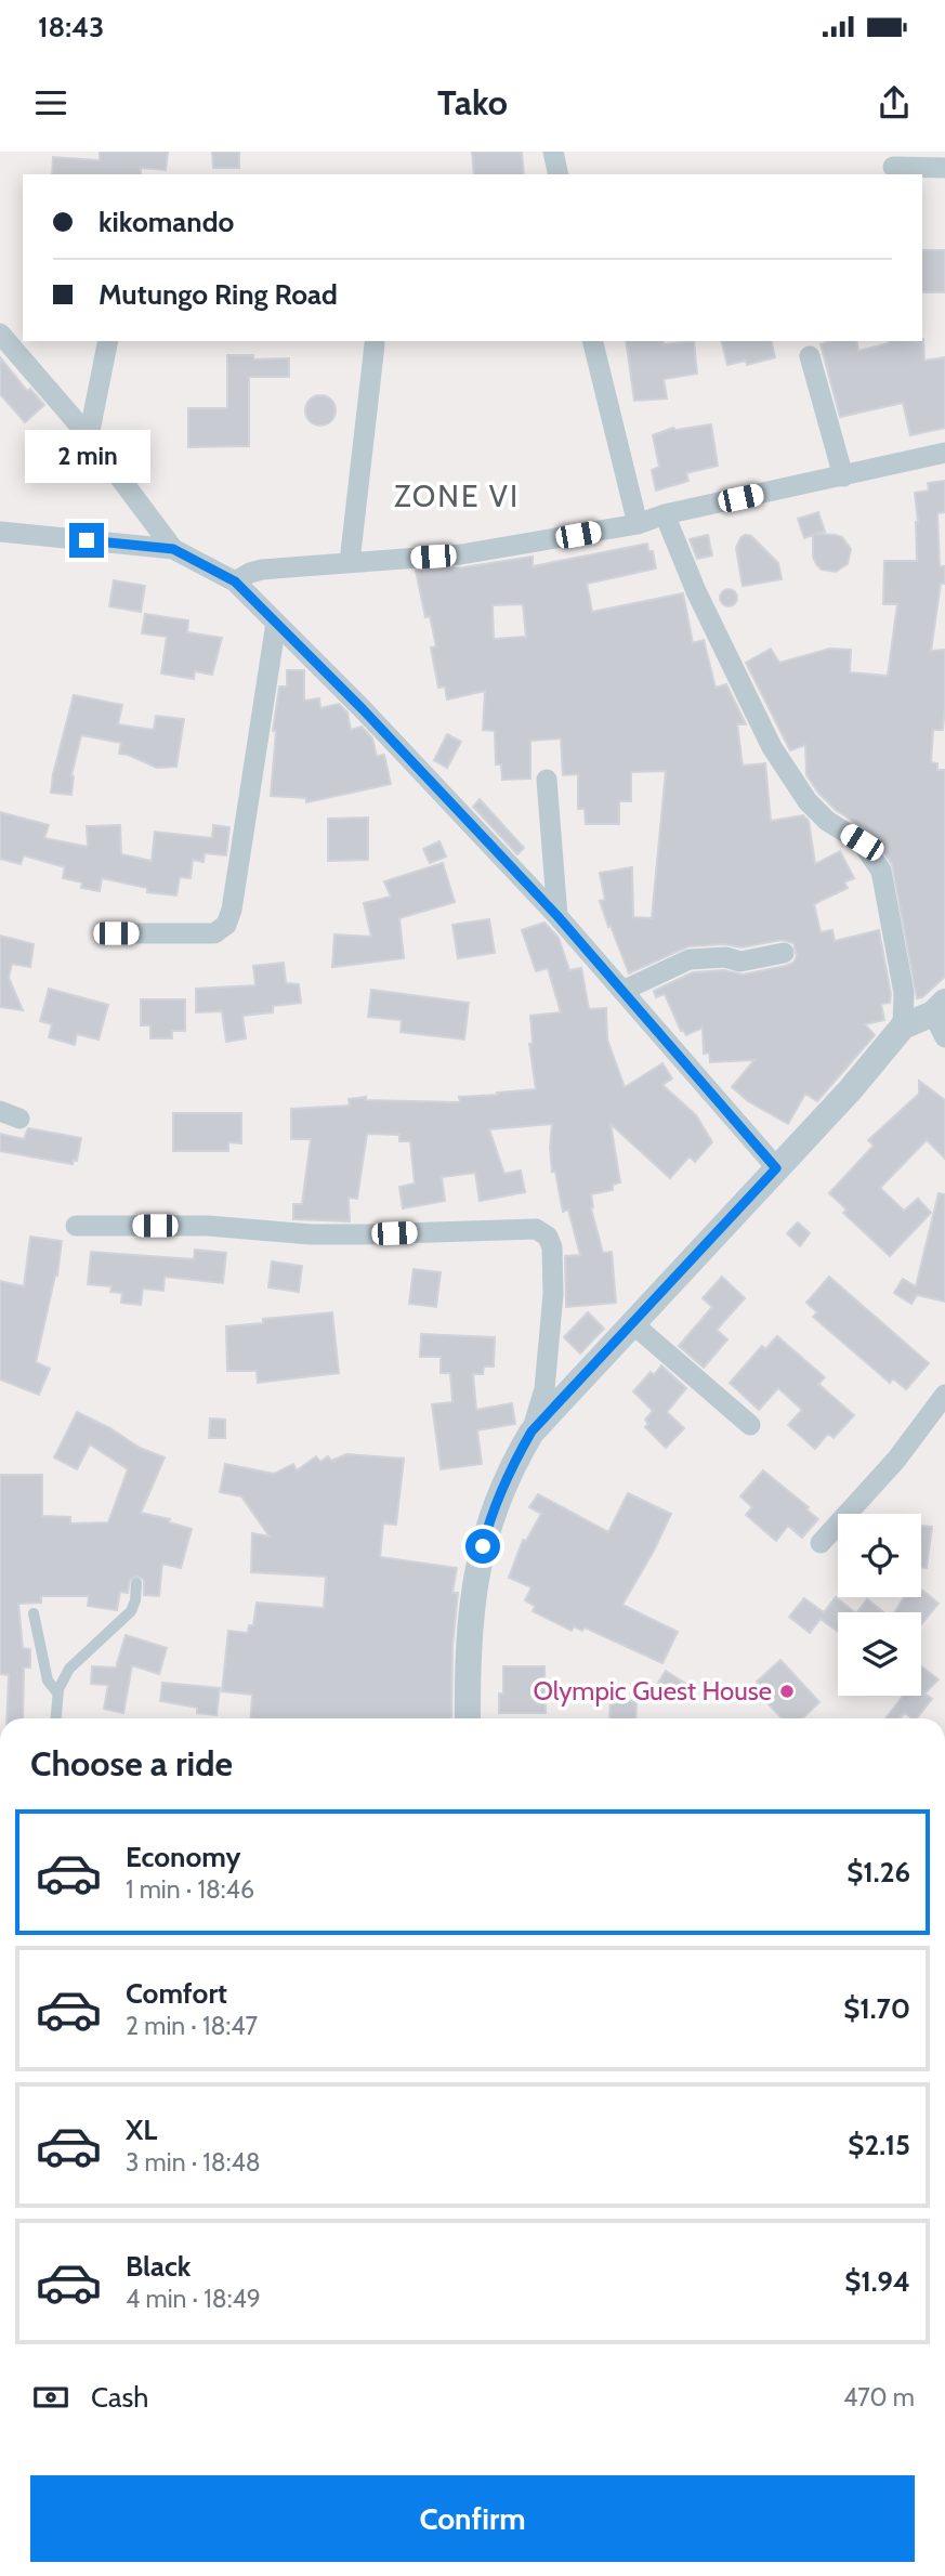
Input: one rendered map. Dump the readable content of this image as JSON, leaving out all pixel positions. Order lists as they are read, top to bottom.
{
  "districts": ["ZONE VI"],
  "places": ["Olympic Guest House"],
  "page": {
    "status": "18:43",
    "header": "Tako",
    "banner": ["kikomando", "Mutungo Ring Road"],
    "bubble": "2 min",
    "heading": "Choose a ride",
    "list": [
      {
        "name": "Economy",
        "note": "1 min · 18:46",
        "value": "$1.26"
      },
      {
        "name": "Comfort",
        "note": "2 min · 18:47",
        "value": "$1.70"
      },
      {
        "name": "XL",
        "note": "3 min · 18:48",
        "value": "$2.15"
      },
      {
        "name": "Black",
        "note": "4 min · 18:49",
        "value": "$1.94"
      }
    ],
    "pay": ["Cash", "470 m"],
    "buttons": "Confirm"
  }
}
